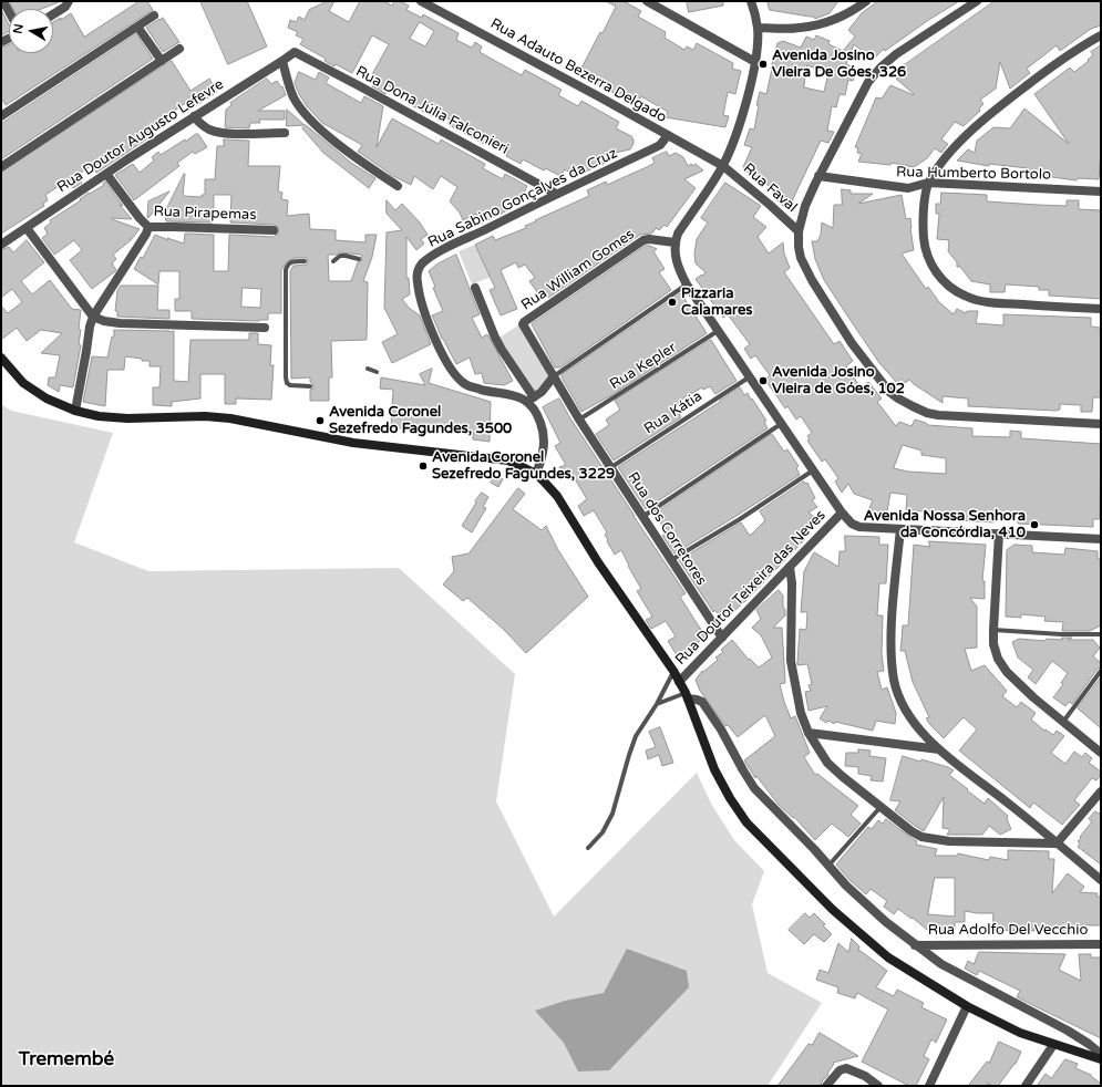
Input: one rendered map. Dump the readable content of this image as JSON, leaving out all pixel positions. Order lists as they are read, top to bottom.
{
  "streets": {
    "street": [
      "Rua Adauto Bezerra Delgado",
      "Rua Dona Júlia Falconieri",
      "Rua Doutor Augusto Lefevre",
      "Rua Humberto Bortolo",
      "Rua Faval",
      "Rua Sabino Gonçalves da Cruz",
      "Rua Pirapemas",
      "Rua William Gomes",
      "Rua dos Corretores",
      "Rua Doutor Teixeira das Neves",
      "Rua Adolfo Del Vecchio"
    ],
    "lane": ["Rua Kepler", "Rua Kátia"]
  },
  "crossings": [
    ["Rua Adauto Bezerra Delgado", "Rua Faval"],
    ["Rua Adauto Bezerra Delgado", "Rua Sabino Gonçalves da Cruz"],
    ["Rua Dona Júlia Falconieri", "Rua Doutor Augusto Lefevre"],
    ["Rua Dona Júlia Falconieri", "Rua Sabino Gonçalves da Cruz"],
    ["Rua Doutor Augusto Lefevre", "Rua Pirapemas"],
    ["Rua William Gomes", "Rua dos Corretores"],
    ["Rua Kepler", "Rua dos Corretores"],
    ["Rua Kátia", "Rua dos Corretores"],
    ["Rua dos Corretores", "Rua Doutor Teixeira das Neves"]
  ],
  "districts": ["Tremembé"],
  "places": [
    "Avenida Josino Vieira De Góes, 326",
    "Pizzaria Calamares",
    "Avenida Josino Vieira de Góes, 102",
    "Avenida Coronel Sezefredo Fagundes, 3500",
    "Avenida Coronel Sezefredo Fagundes, 3229",
    "Avenida Nossa Senhora da Concórdia, 410"
  ],
  "north": "left"
}
